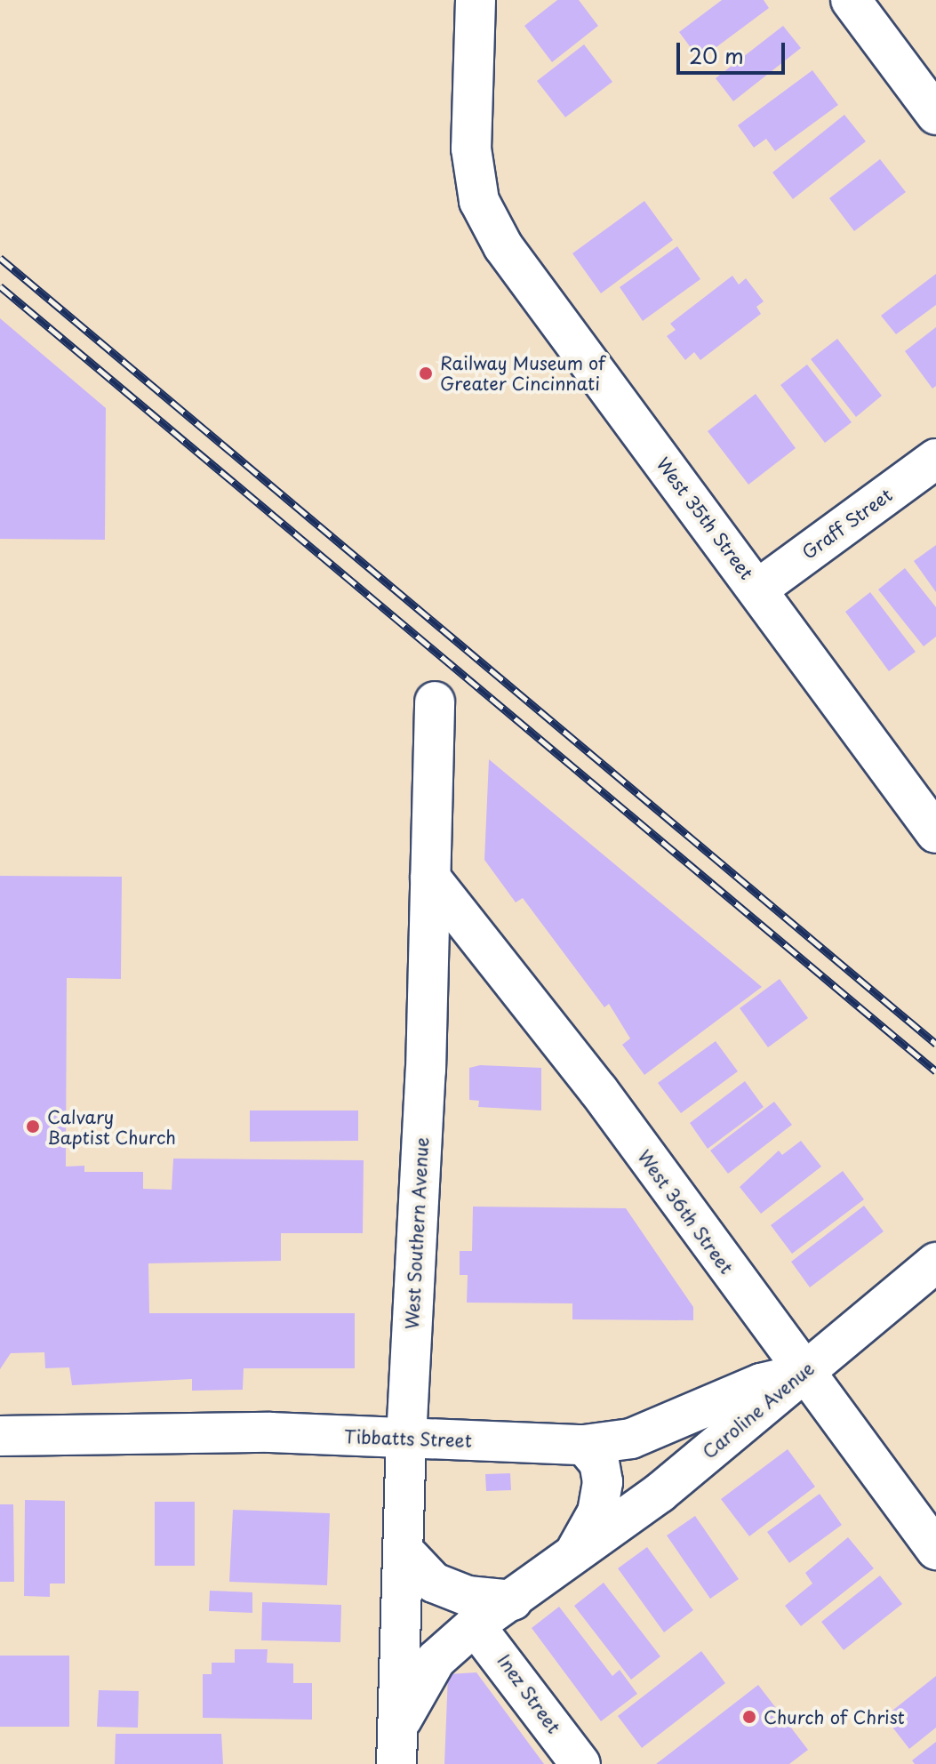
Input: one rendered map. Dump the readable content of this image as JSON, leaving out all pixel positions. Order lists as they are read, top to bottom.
{
  "streets": {
    "street": [
      "West 35th Street",
      "Graff Street",
      "West 36th Street",
      "West Southern Avenue",
      "Caroline Avenue",
      "Tibbatts Street",
      "Inez Street"
    ]
  },
  "crossings": [
    ["West 35th Street", "Graff Street"],
    ["West 36th Street", "West Southern Avenue"],
    ["West 36th Street", "Caroline Avenue"],
    ["West 36th Street", "Tibbatts Street"],
    ["West Southern Avenue", "Caroline Avenue"],
    ["West Southern Avenue", "Tibbatts Street"],
    ["Caroline Avenue", "Tibbatts Street"],
    ["Caroline Avenue", "Inez Street"]
  ],
  "places": ["Railway Museum of Greater Cincinnati", "Calvary Baptist Church", "Church of Christ"],
  "scale_bar": "20 m"
}
